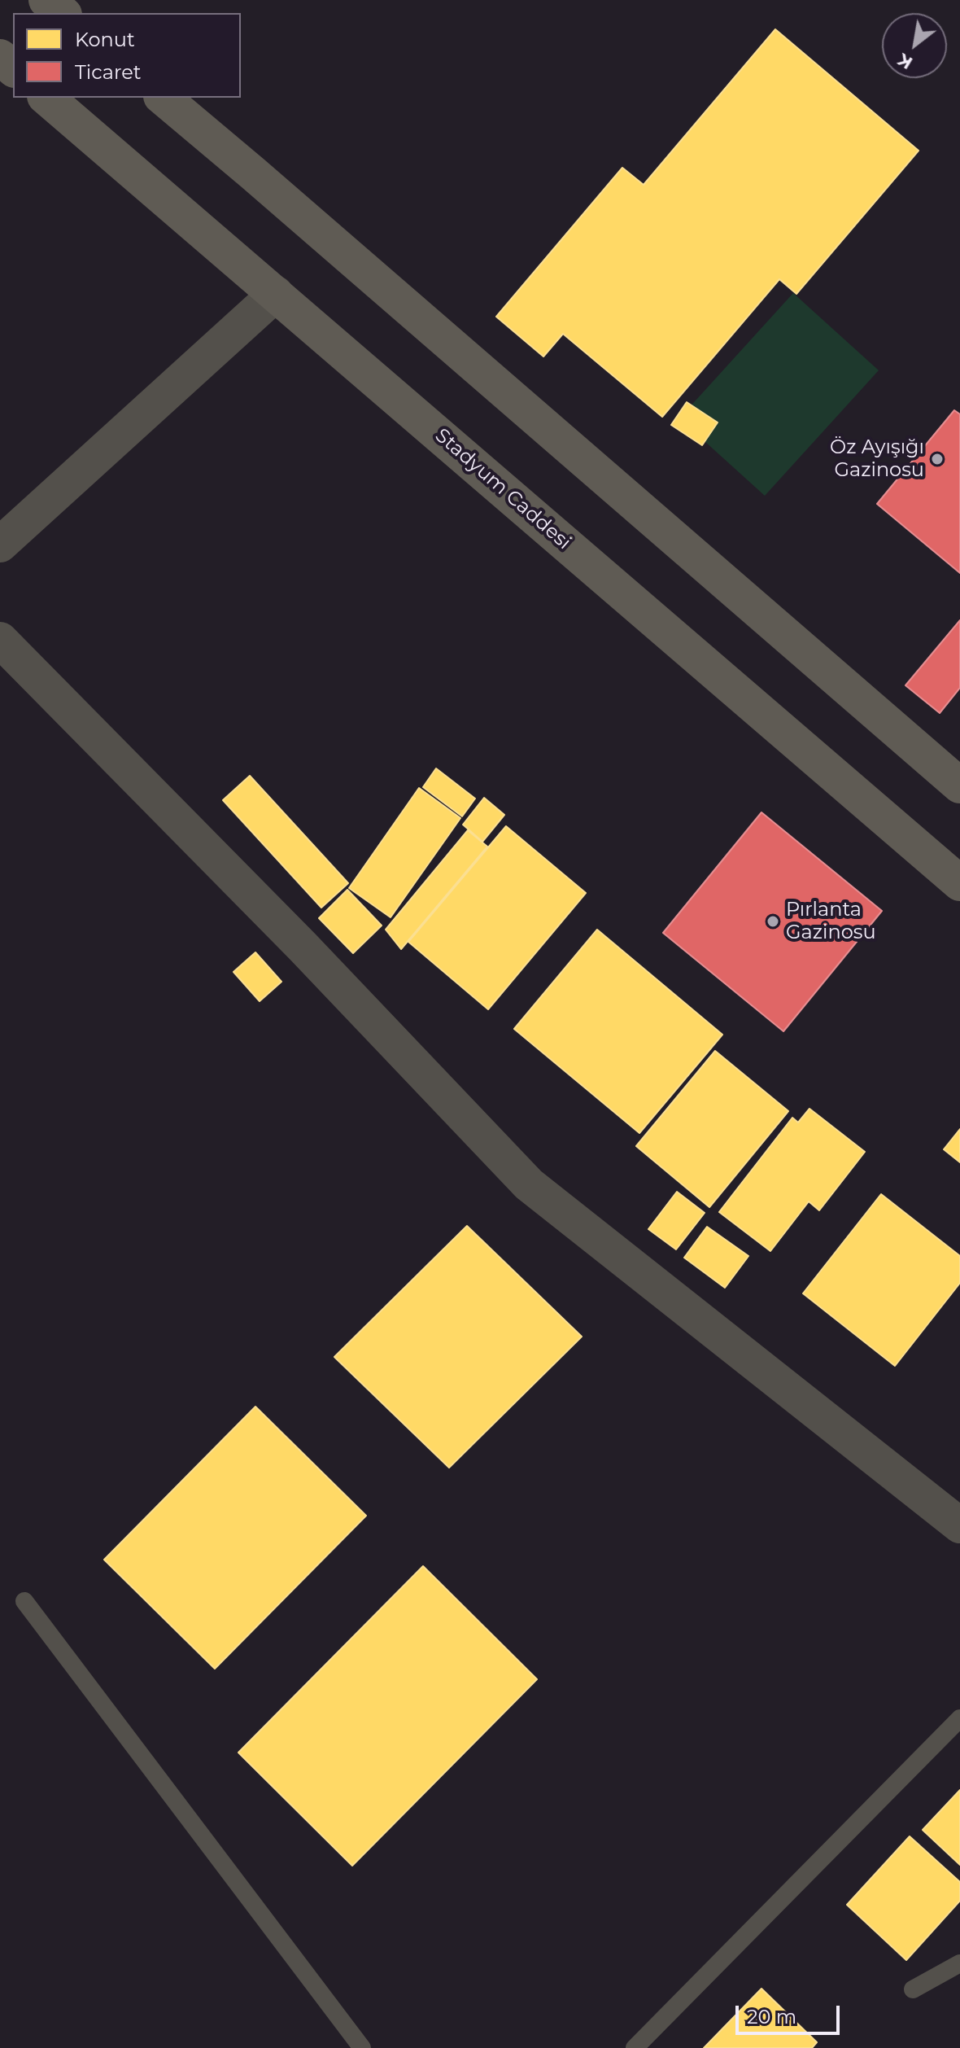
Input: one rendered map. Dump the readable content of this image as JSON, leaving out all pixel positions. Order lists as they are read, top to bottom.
{
  "streets": {
    "main road": ["Stadyum Caddesi"]
  },
  "places": ["Öz Ayışığı Gazinosu", "Pırlanta Gazinosu"],
  "legend": ["Konut", "Ticaret"],
  "scale_bar": "20 m",
  "north": "bottom left"
}
